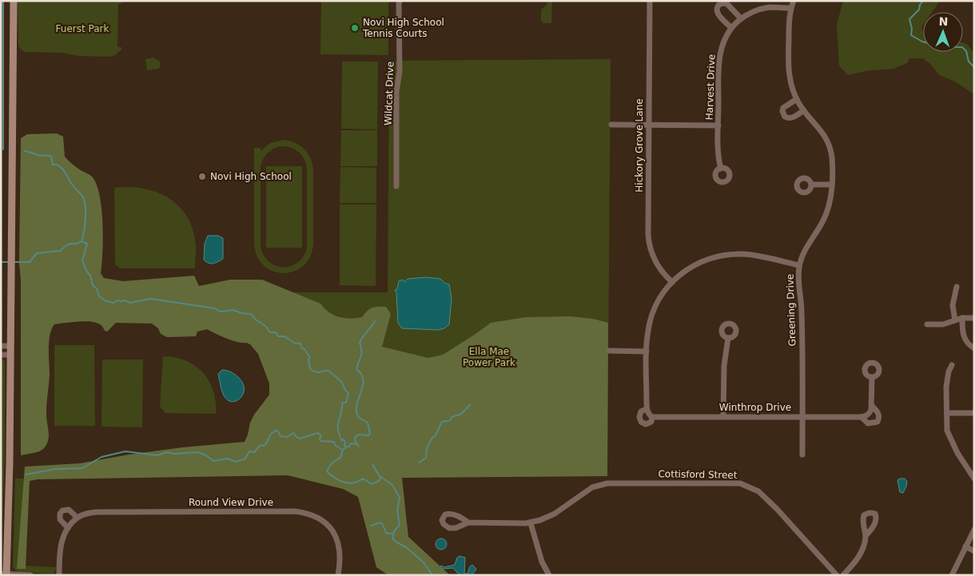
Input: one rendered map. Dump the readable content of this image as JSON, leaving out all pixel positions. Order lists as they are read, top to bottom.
{
  "streets": {
    "street": [
      "Harvest Drive",
      "Wildcat Drive",
      "Hickory Grove Lane",
      "Greening Drive",
      "Winthrop Drive",
      "Cottisford Street",
      "Round View Drive"
    ]
  },
  "crossings": [
    ["Harvest Drive", "Greening Drive"],
    ["Greening Drive", "Winthrop Drive"]
  ],
  "parks": ["Fuerst Park", "Ella Mae Power Park"],
  "places": ["Novi High School Tennis Courts", "Novi High School"],
  "north": "top"
}
